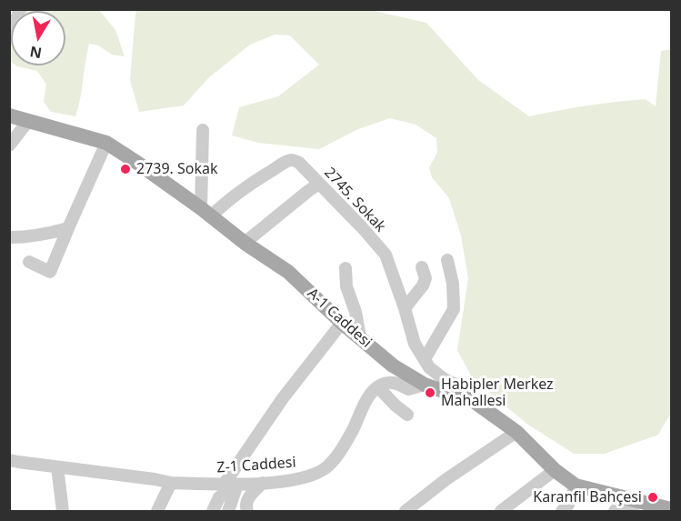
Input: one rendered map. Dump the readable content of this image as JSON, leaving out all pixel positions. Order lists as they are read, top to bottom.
{
  "streets": {
    "main road": ["A-1 Caddesi"],
    "street": ["2745. Sokak", "Z-1 Caddesi"]
  },
  "crossings": [
    ["2745. Sokak", "A-1 Caddesi"]
  ],
  "places": ["2739. Sokak", "Habipler Merkez Mahallesi", "Karanfil Bahçesi"],
  "north": "bottom"
}
